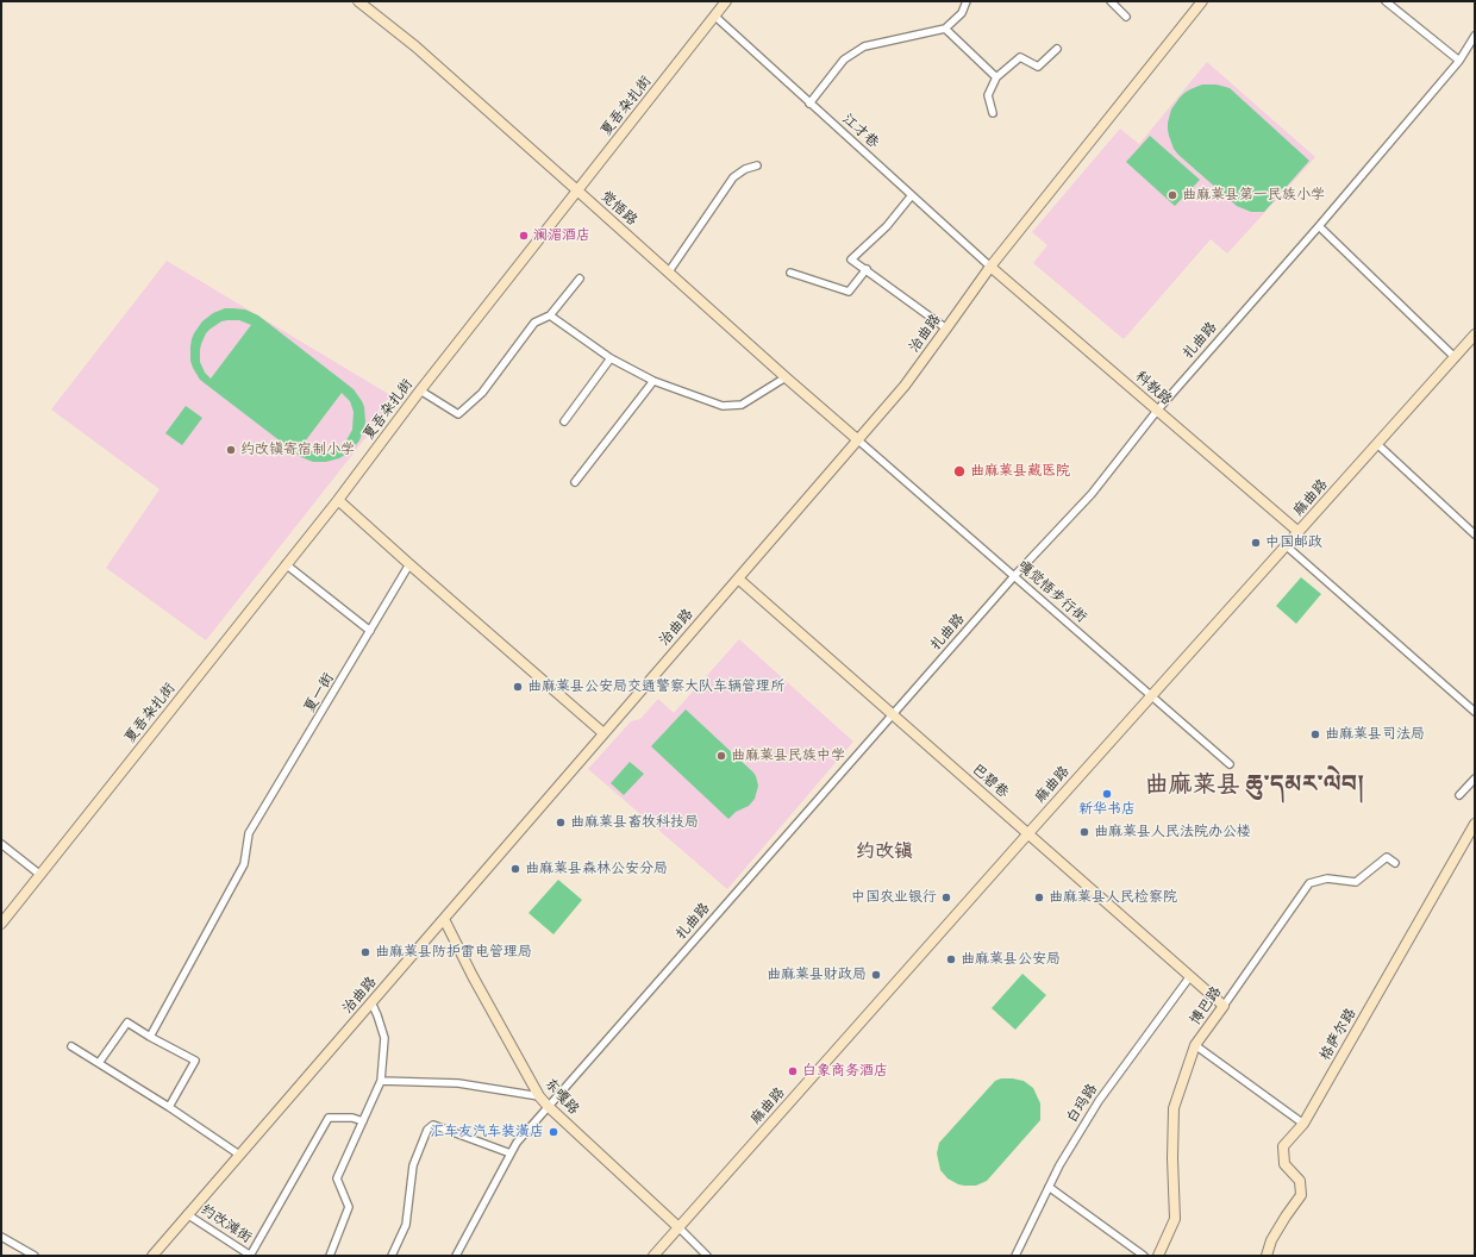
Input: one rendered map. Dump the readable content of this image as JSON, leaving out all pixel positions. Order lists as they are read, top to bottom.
{
  "streets": {
    "main road": [
      "夏吾杂扎街",
      "觉悟路",
      "治曲路",
      "科教路",
      "麻曲路",
      "巴碧巷",
      "博巴路",
      "格萨尔路",
      "东嘎路"
    ],
    "street": [
      "江才巷",
      "扎曲路",
      "嘎觉悟步行街",
      "夏一街",
      "白玛路",
      "约改滩街"
    ]
  },
  "crossings": [
    ["夏吾杂扎街", "江才巷"],
    ["夏吾杂扎街", "觉悟路"],
    ["江才巷", "治曲路"],
    ["江才巷", "科教路"],
    ["觉悟路", "治曲路"],
    ["觉悟路", "嘎觉悟步行街"],
    ["治曲路", "科教路"],
    ["治曲路", "嘎觉悟步行街"],
    ["治曲路", "巴碧巷"],
    ["治曲路", "东嘎路"],
    ["治曲路", "约改滩街"],
    ["扎曲路", "科教路"],
    ["扎曲路", "嘎觉悟步行街"],
    ["扎曲路", "巴碧巷"],
    ["扎曲路", "东嘎路"],
    ["科教路", "麻曲路"],
    ["麻曲路", "嘎觉悟步行街"],
    ["麻曲路", "巴碧巷"],
    ["麻曲路", "东嘎路"],
    ["巴碧巷", "博巴路"],
    ["巴碧巷", "白玛路"]
  ],
  "districts": ["曲麻莱县 ཆུ་དམར་ལེབ།", "约改镇"],
  "places": [
    "曲麻莱县第一民族小学",
    "澜湄酒店",
    "约改镇寄宿制小学",
    "曲麻莱县藏医院",
    "中国邮政",
    "曲麻莱县公安局交通警察大队车辆管理所",
    "曲麻莱县司法局",
    "曲麻莱县民族中学",
    "新华书店",
    "曲麻莱县畜牧科技局",
    "曲麻莱县人民法院办公楼",
    "曲麻莱县森林公安分局",
    "中国农业银行",
    "曲麻莱县人民检察院",
    "曲麻莱县防护雷电管理局",
    "曲麻莱县公安局",
    "曲麻莱县财政局",
    "白象商务酒店",
    "汇车友汽车装潢店"
  ]
}
